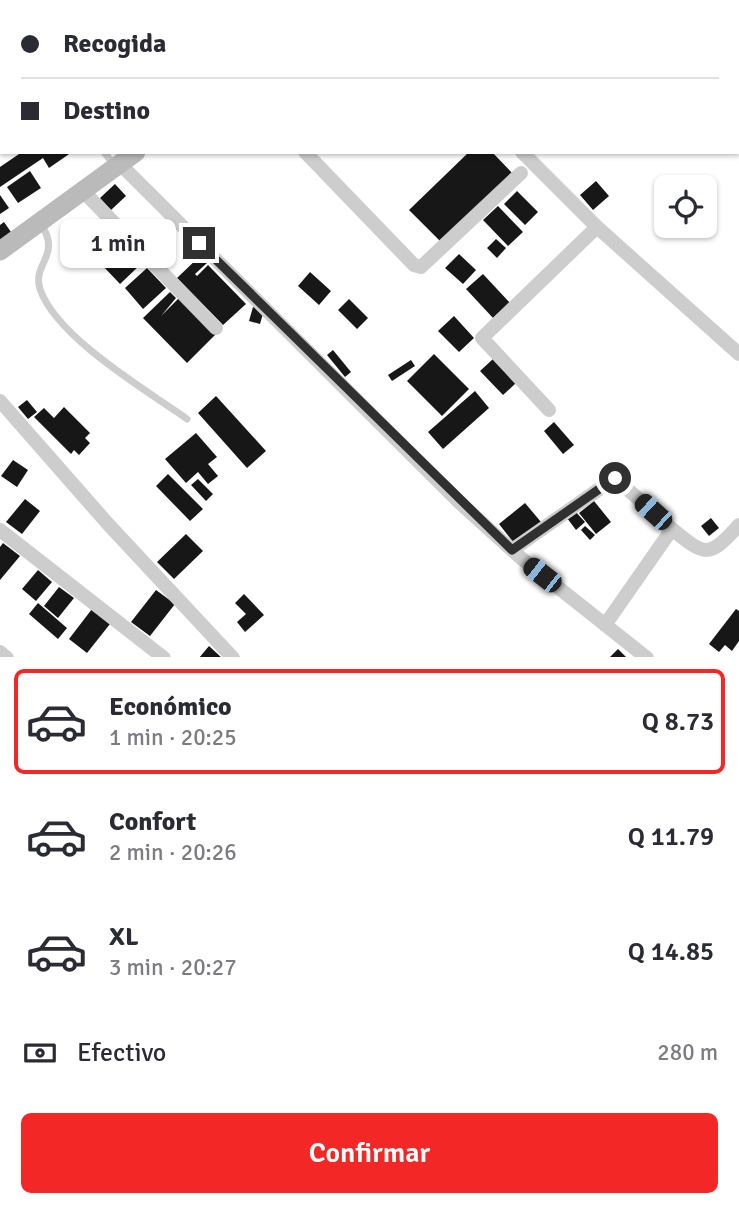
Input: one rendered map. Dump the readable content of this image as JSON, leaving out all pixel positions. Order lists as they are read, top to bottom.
{
  "page": {
    "banner": ["Recogida", "Destino"],
    "bubble": "1 min",
    "list": [
      {
        "name": "Económico",
        "note": "1 min · 20:25",
        "value": "Q 8.73"
      },
      {
        "name": "Confort",
        "note": "2 min · 20:26",
        "value": "Q 11.79"
      },
      {
        "name": "XL",
        "note": "3 min · 20:27",
        "value": "Q 14.85"
      }
    ],
    "pay": ["Efectivo", "280 m"],
    "buttons": "Confirmar"
  }
}
